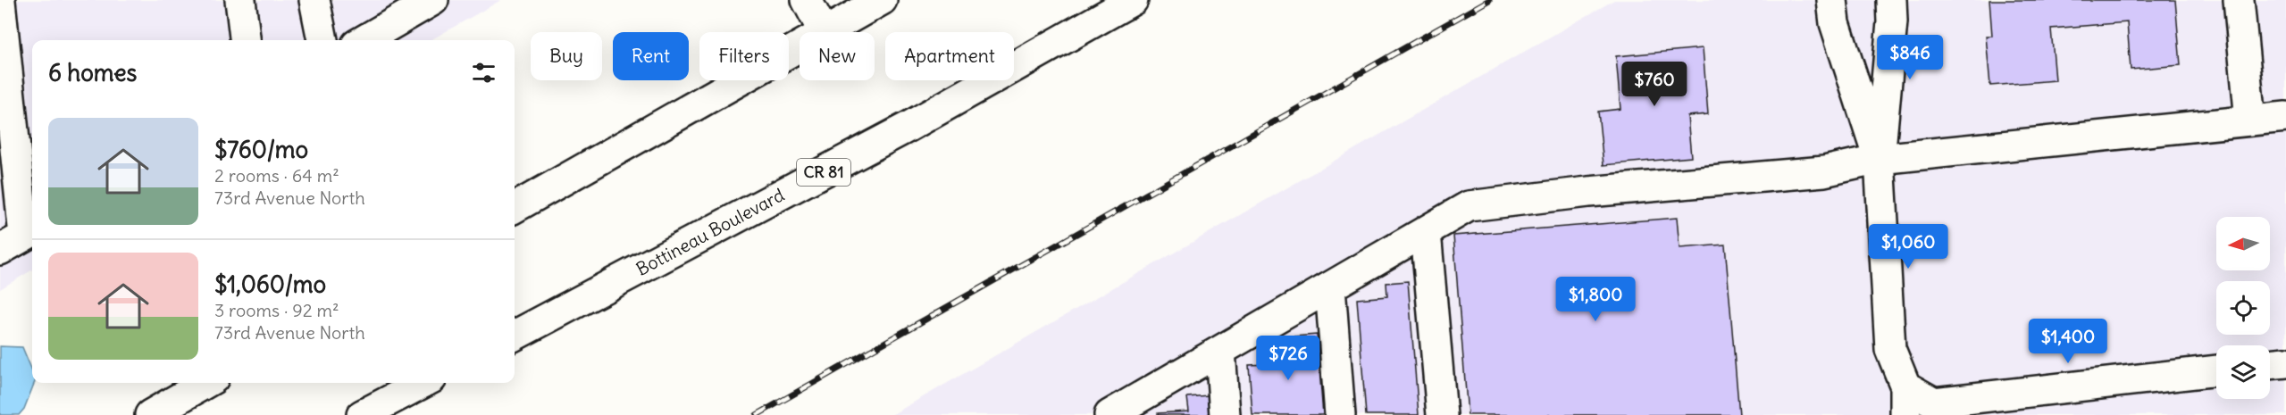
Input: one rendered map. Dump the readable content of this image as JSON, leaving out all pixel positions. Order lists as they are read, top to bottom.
{
  "streets": {
    "main road": ["CR 81", "Bottineau Boulevard"]
  },
  "north": "left",
  "page": {
    "chip": [
      "Buy",
      "Rent",
      "Filters",
      "New",
      "Apartment"
    ],
    "price": [
      "$846",
      "$760",
      "$1,060",
      "$1,800",
      "$1,400",
      "$726"
    ],
    "heading": "6 homes",
    "list": [
      {
        "name": "$760/mo",
        "note": "2 rooms · 64 m² · 73rd Avenue North"
      },
      {
        "name": "$1,060/mo",
        "note": "3 rooms · 92 m² · 73rd Avenue North"
      }
    ]
  }
}
